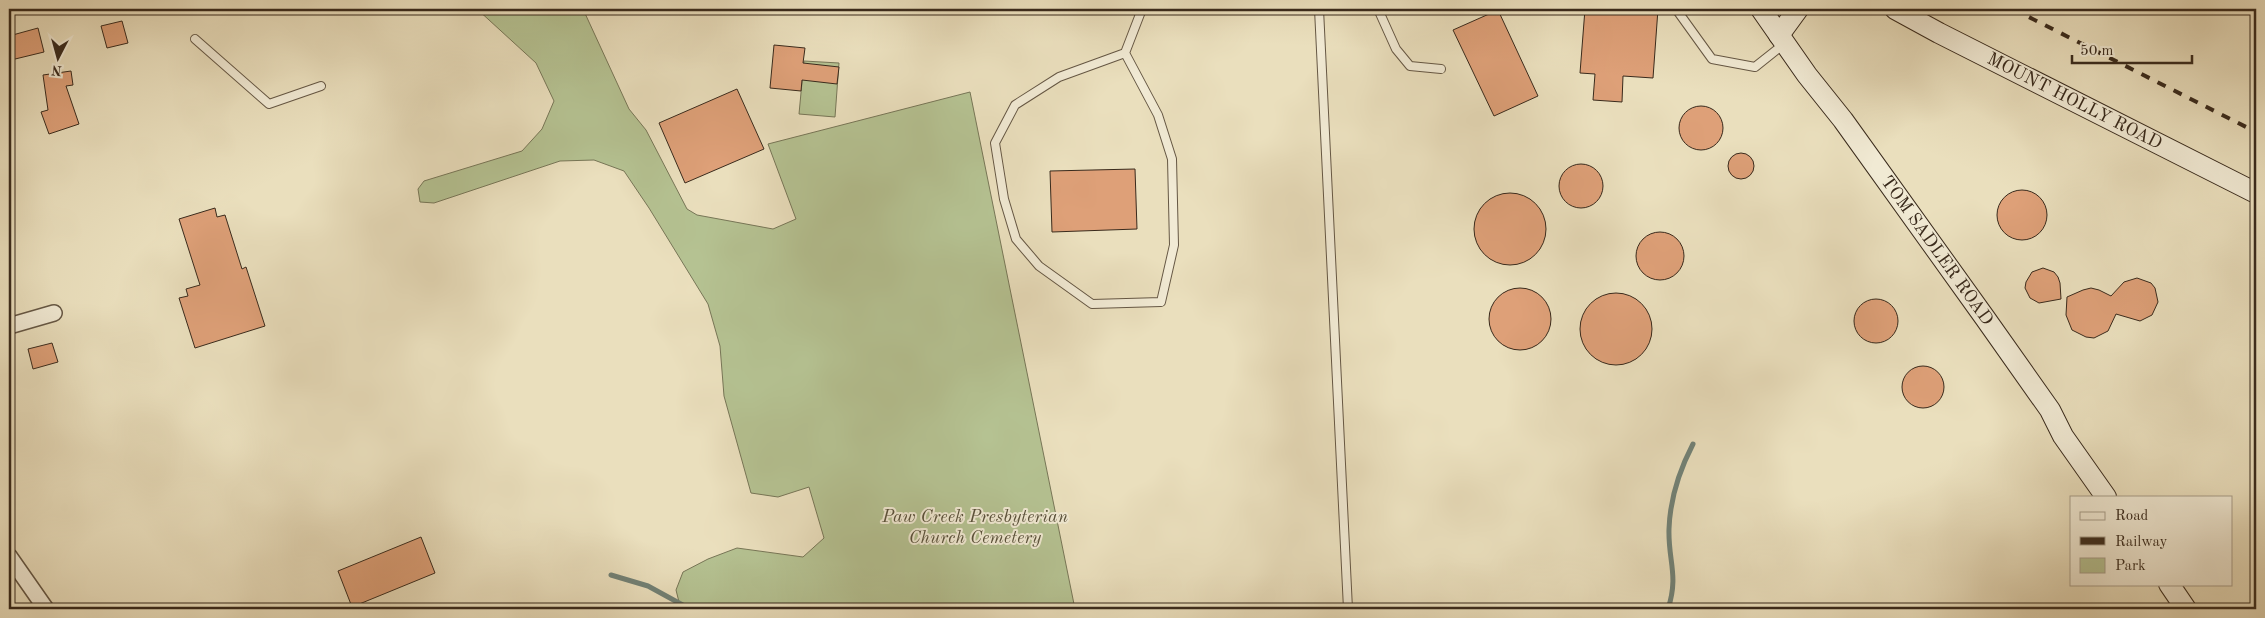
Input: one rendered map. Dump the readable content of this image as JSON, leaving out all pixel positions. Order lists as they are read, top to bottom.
{
  "streets": {
    "street": ["MOUNT HOLLY ROAD", "TOM SADLER ROAD"]
  },
  "parks": ["Paw Creek Presbyterian Church Cemetery"],
  "legend": ["Road", "Railway", "Park"],
  "scale_bar": "50 m",
  "north": "bottom"
}
